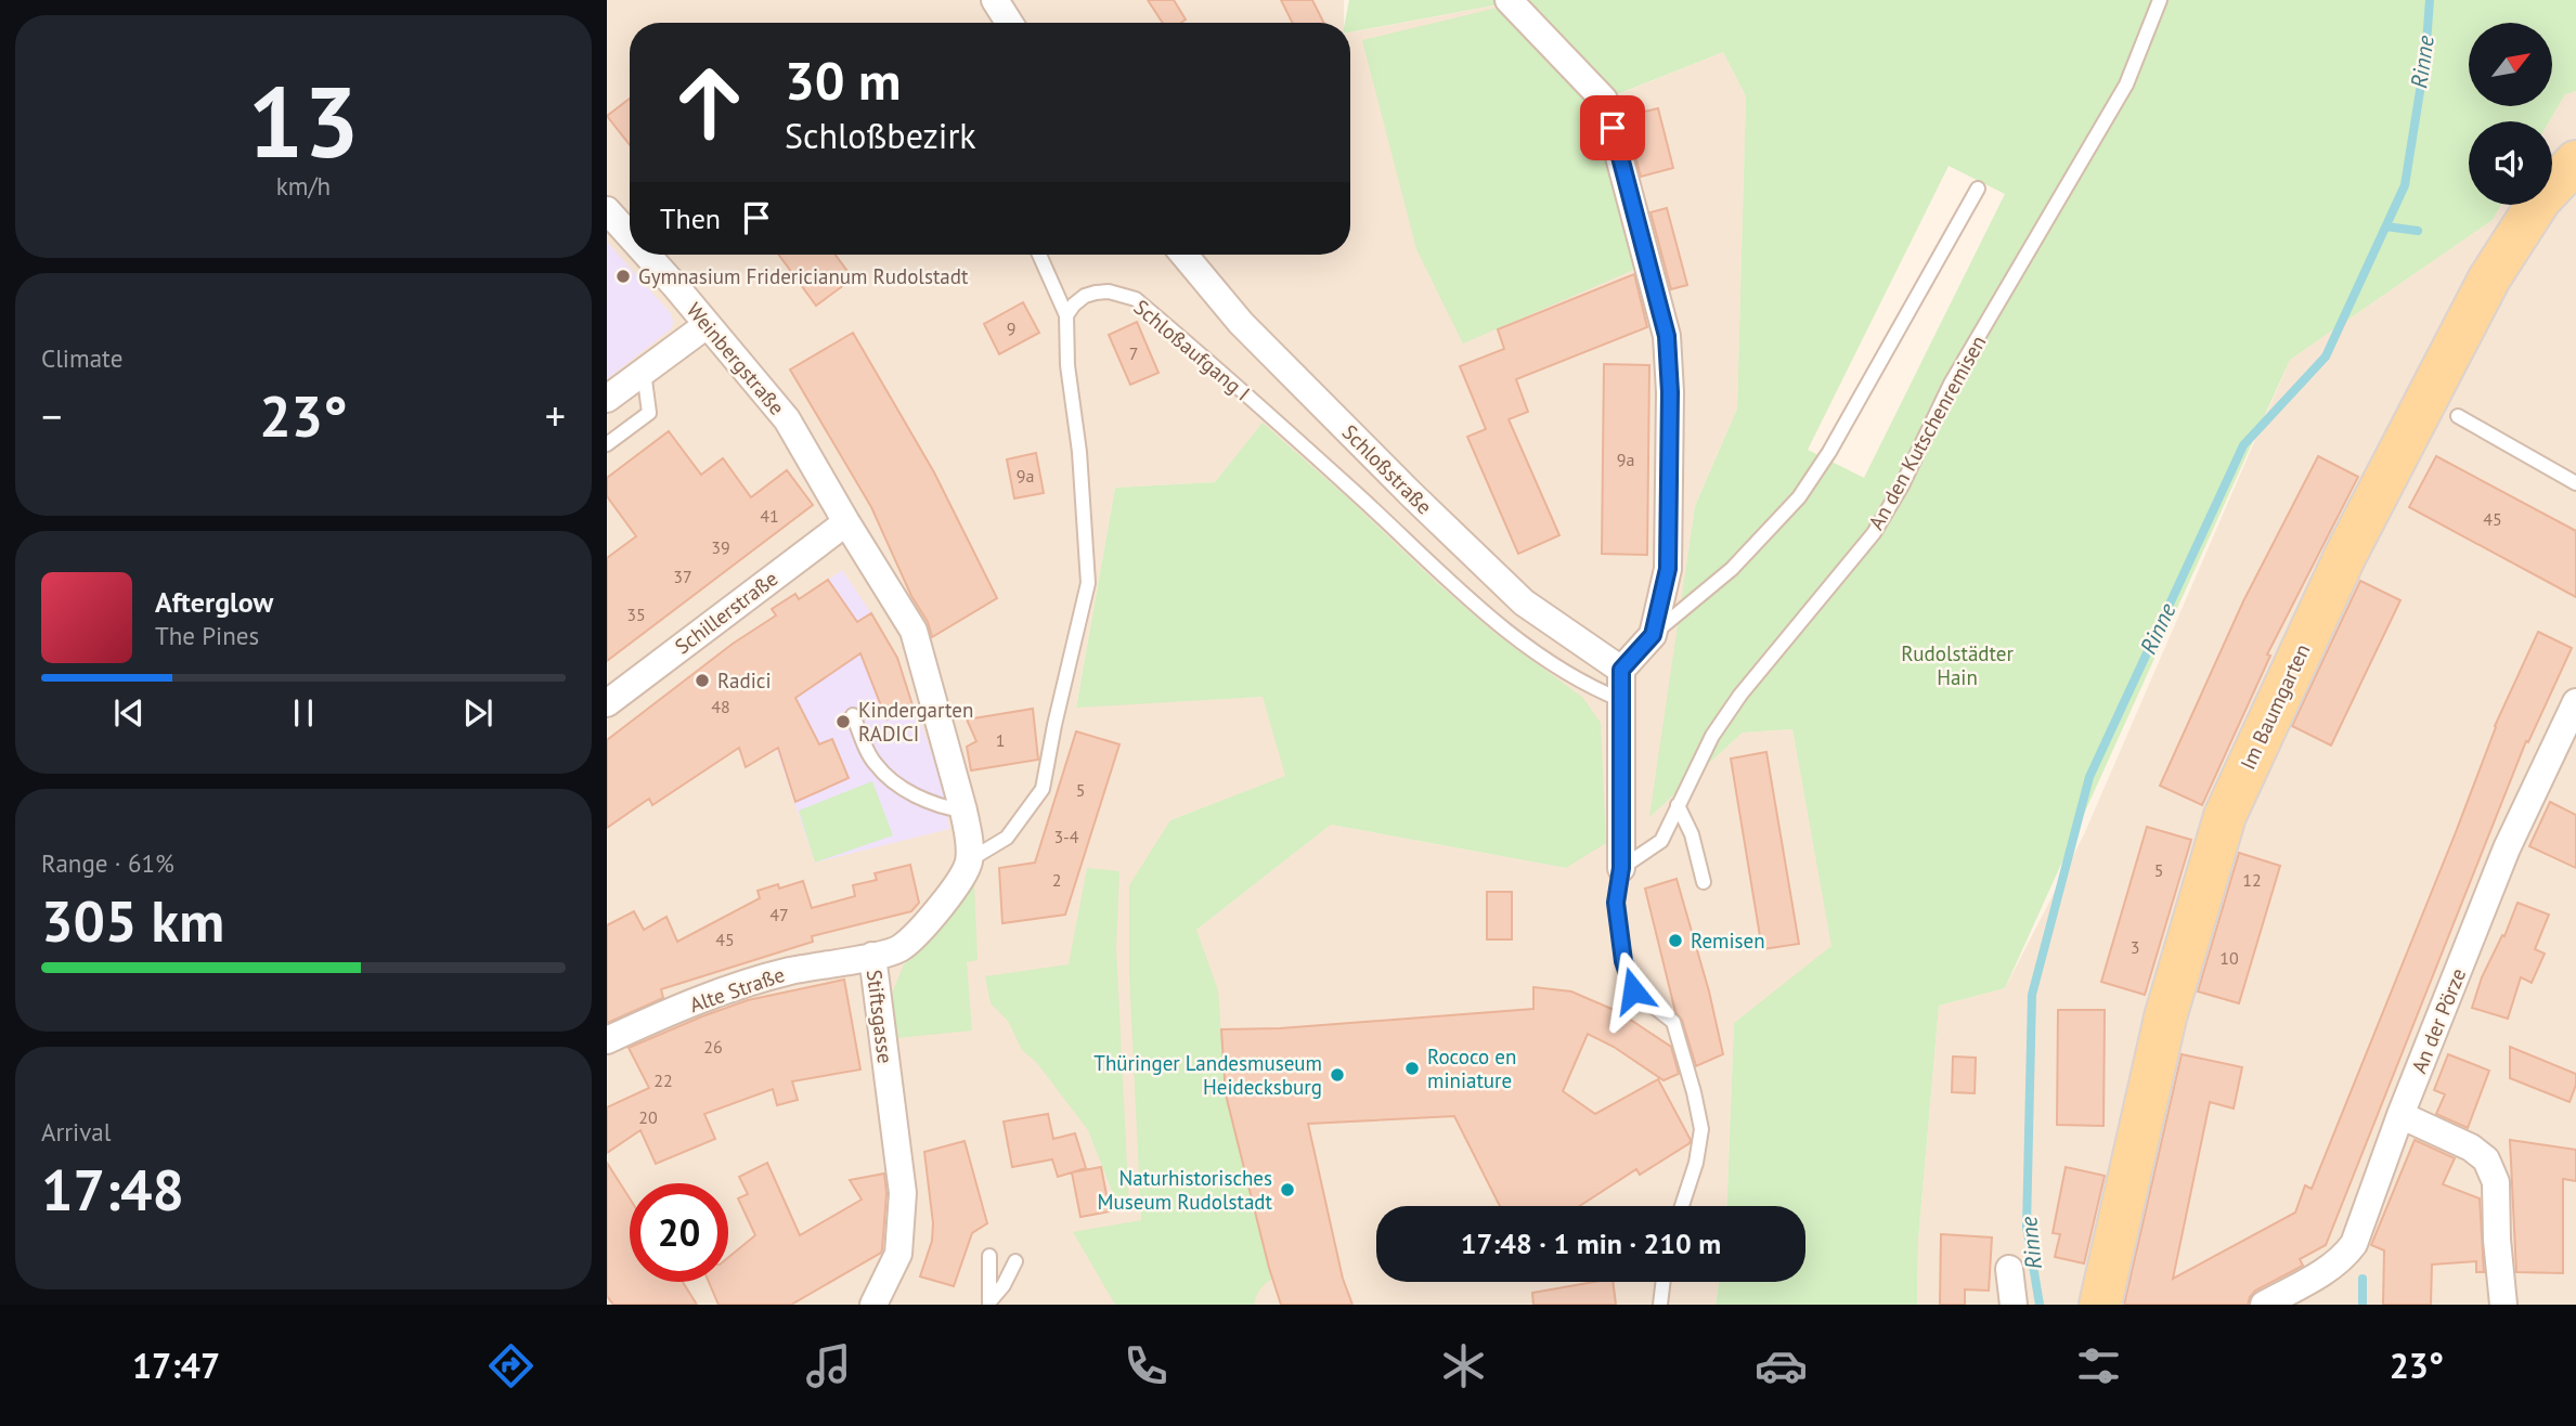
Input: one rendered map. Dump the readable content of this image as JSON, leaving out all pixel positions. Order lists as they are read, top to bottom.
{
  "streets": {
    "main road": ["Im Baumgarten"],
    "street": [
      "Weinbergstraße",
      "Schloßstraße",
      "Schillerstraße",
      "Alte Straße",
      "Stiftsgasse",
      "An der Pörze"
    ],
    "lane": ["Schloßaufgang I", "An den Kutschenremisen"]
  },
  "crossings": [
    ["Weinbergstraße", "Schillerstraße"],
    ["Alte Straße", "Stiftsgasse"]
  ],
  "water": ["Rinne"],
  "parks": ["Rudolstädter Hain"],
  "places": [
    "Gymnasium Fridericianum Rudolstadt",
    "Radici",
    "Kindergarten RADICI",
    "Remisen",
    "Rococo en miniature",
    "Thüringer Landesmuseum Heidecksburg",
    "Naturhistorisches Museum Rudolstadt"
  ],
  "house_numbers": [
    "9",
    "7",
    "9a",
    "9a",
    "41",
    "45",
    "39",
    "37",
    "35",
    "48",
    "1",
    "5",
    "3-4",
    "5",
    "2",
    "12",
    "47",
    "45",
    "3",
    "10",
    "26",
    "22",
    "20"
  ],
  "north": "top right",
  "page": {
    "tile": [
      ["13", "km/h"],
      "Climate",
      ["Range · 61%", "305 km"],
      ["Arrival", "17:48"]
    ],
    "turn": ["30 m", "Schloßbezirk"],
    "then": "Then",
    "heat": ["−", "23°", "+"],
    "song": ["Afterglow", "The Pines"],
    "limit": "20",
    "trip": "17:48 · 1 min · 210 m",
    "tabs": ["17:47", "23°"]
  }
}
